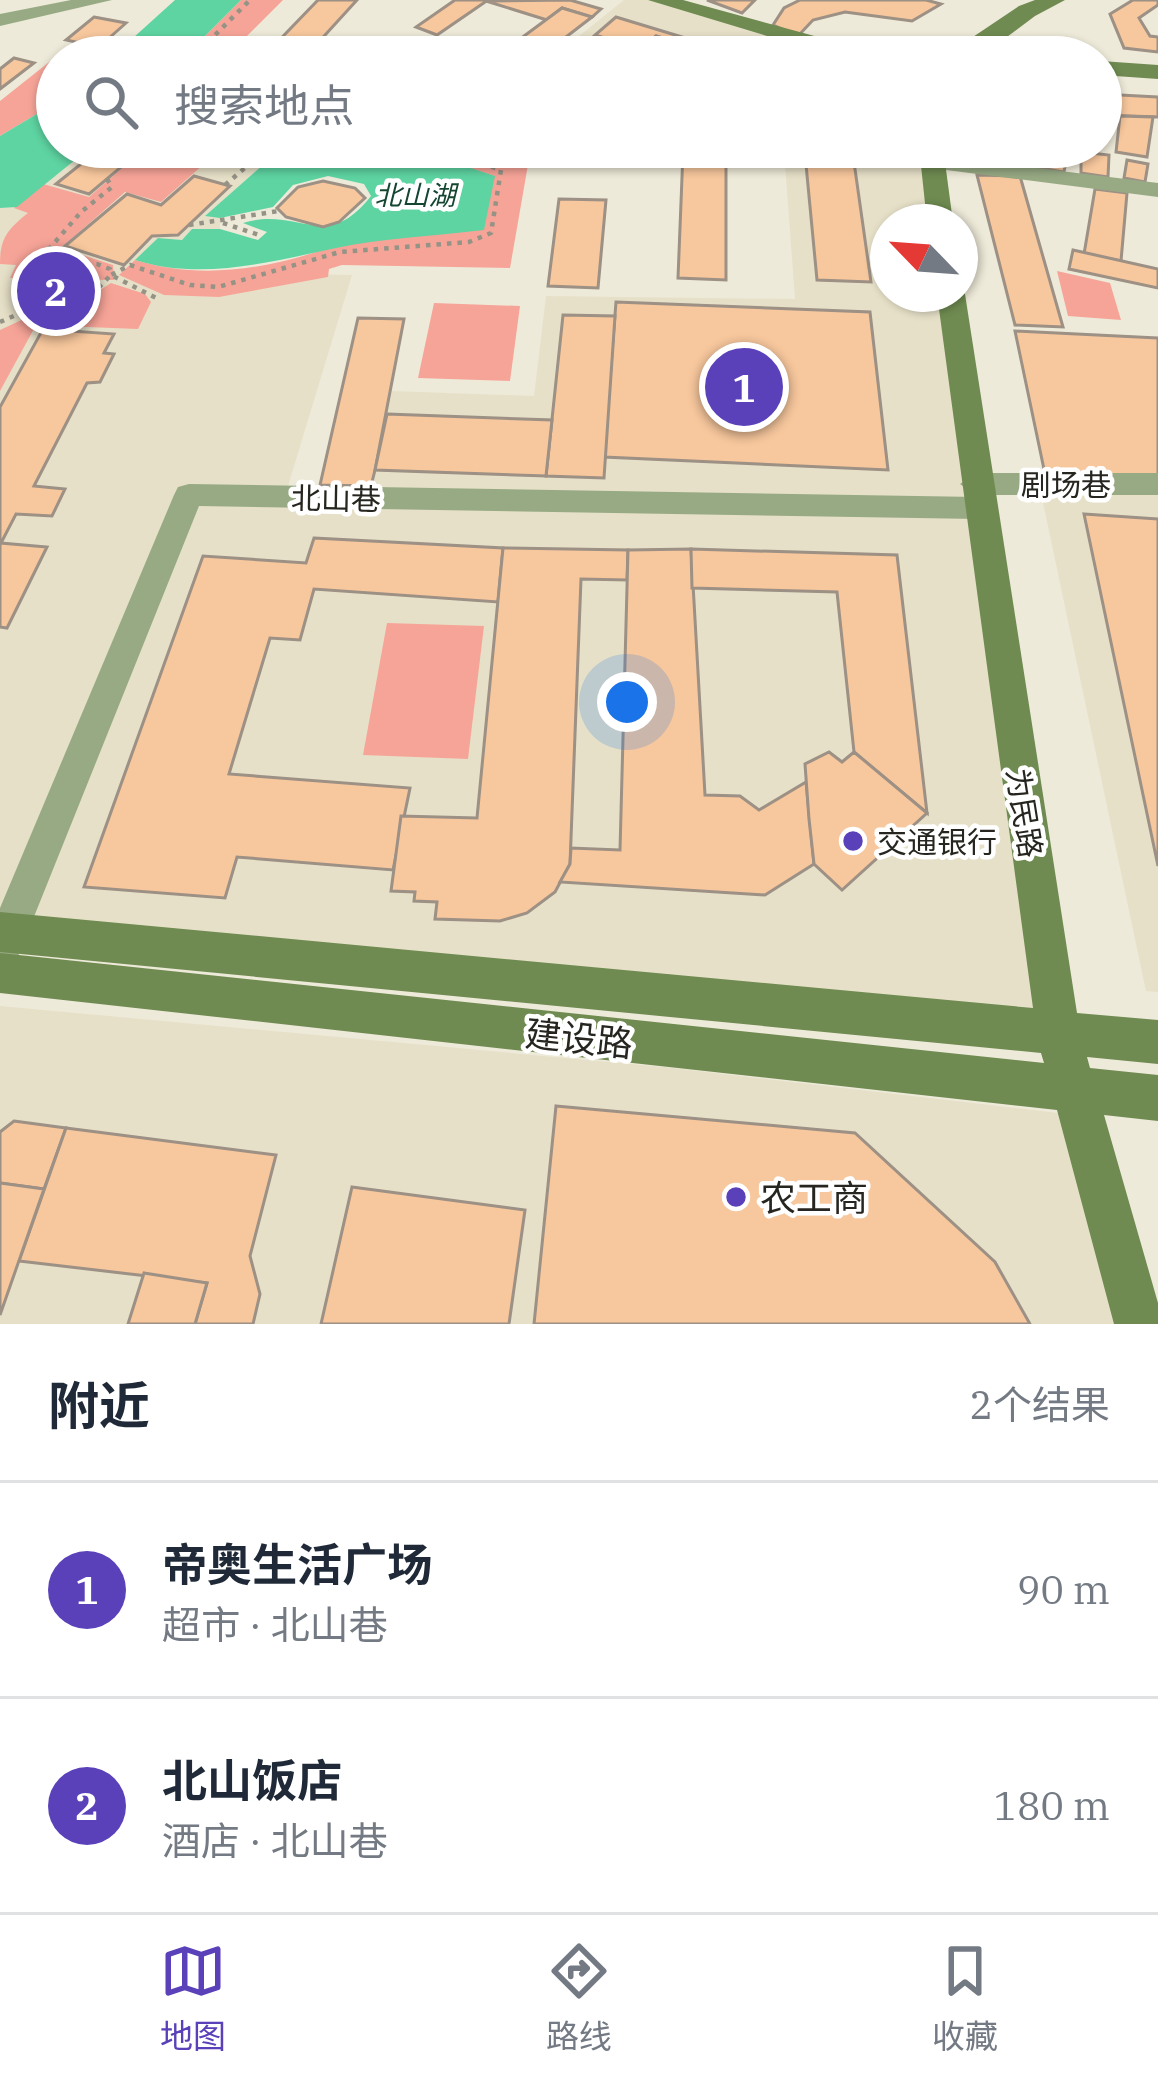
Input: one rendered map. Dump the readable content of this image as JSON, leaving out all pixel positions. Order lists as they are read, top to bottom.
{
  "streets": {
    "street": [
      "剧场巷",
      "北山巷",
      "为民路",
      "建设路"
    ]
  },
  "crossings": [
    ["剧场巷", "北山巷"],
    ["剧场巷", "为民路"],
    ["北山巷", "为民路"],
    ["北山巷", "建设路"],
    ["为民路", "建设路"]
  ],
  "water": ["北山湖"],
  "places": ["交通银行", "农工商"],
  "north": "top left",
  "page": {
    "search": "搜索地点",
    "pins": ["2", "1"],
    "heading": ["附近", "2个结果"],
    "list": [
      {
        "mark": "1",
        "name": "帝奥生活广场",
        "note": "超市 · 北山巷",
        "value": "90 m"
      },
      {
        "mark": "2",
        "name": "北山饭店",
        "note": "酒店 · 北山巷",
        "value": "180 m"
      }
    ],
    "nav": ["地图", "路线", "收藏"]
  }
}
